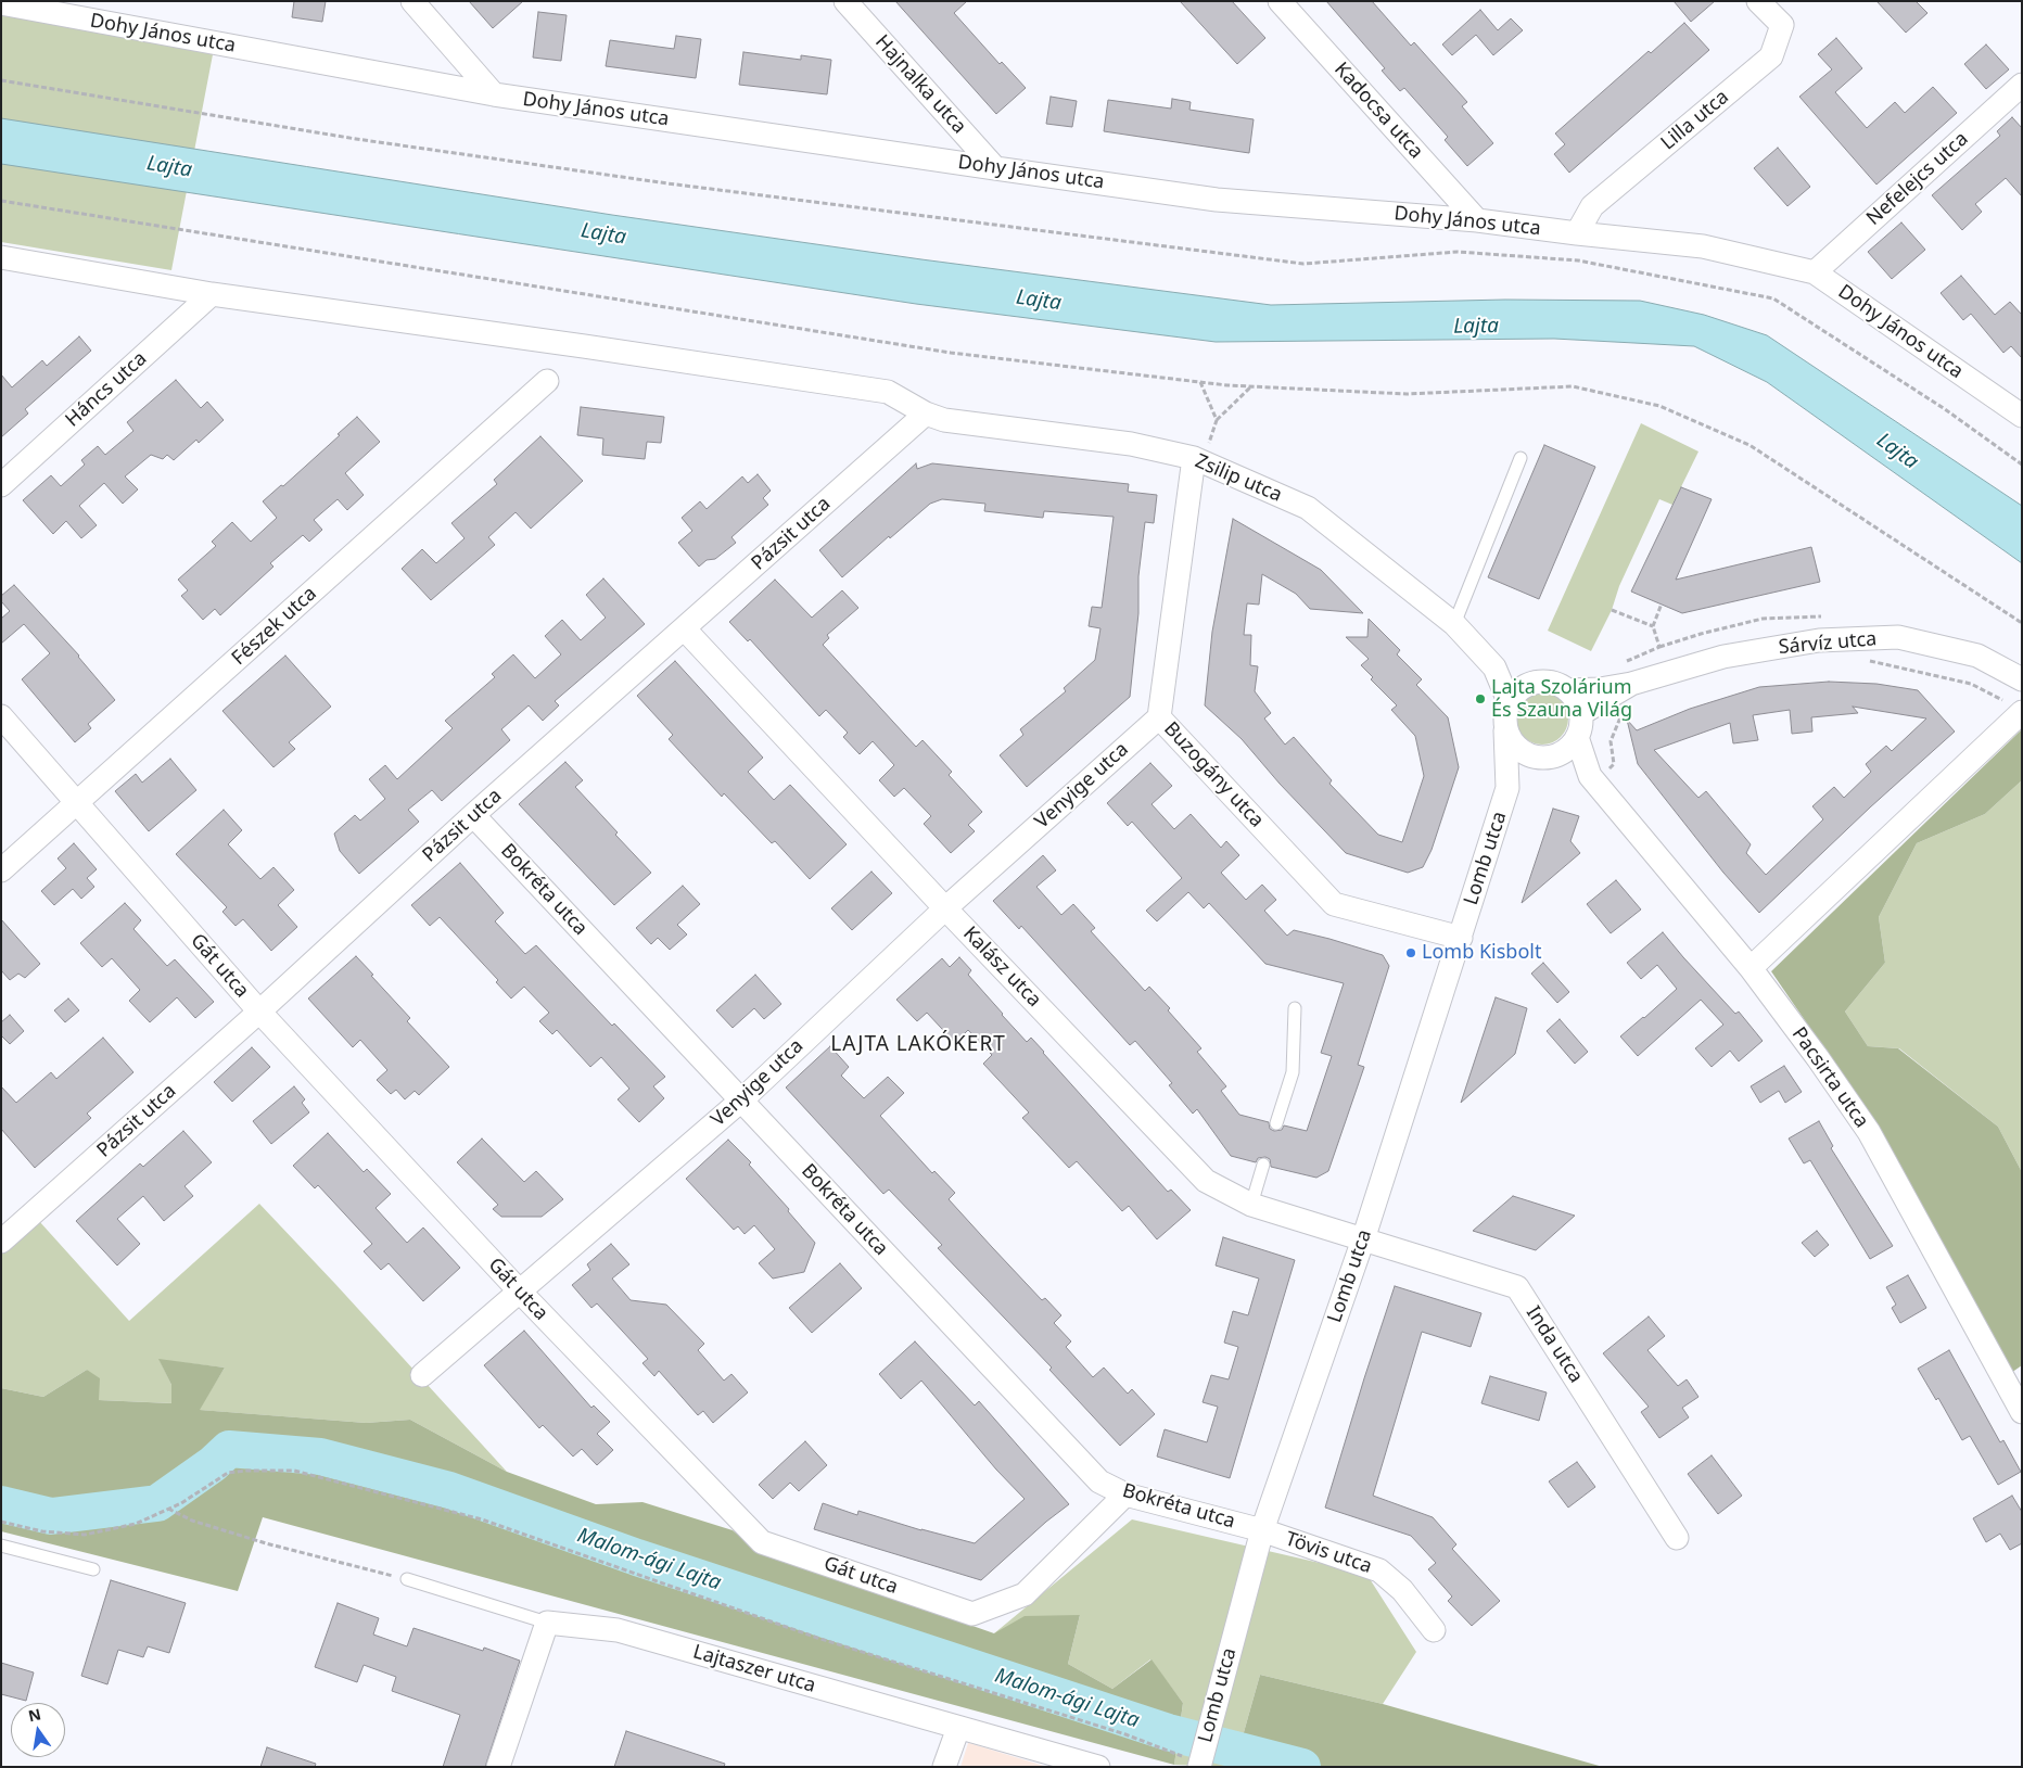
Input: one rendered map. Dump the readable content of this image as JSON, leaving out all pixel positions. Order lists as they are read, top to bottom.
{
  "streets": {
    "street": [
      "Dohy János utca",
      "Hajnalka utca",
      "Kadocsa utca",
      "Lilla utca",
      "Nefelejcs utca",
      "Háncs utca",
      "Zsilip utca",
      "Pázsit utca",
      "Fészek utca",
      "Sárvíz utca",
      "Buzogány utca",
      "Venyige utca",
      "Lomb utca",
      "Bokréta utca",
      "Gát utca",
      "Kalász utca",
      "Pacsirta utca",
      "Inda utca",
      "Tövis utca",
      "Lajtaszer utca"
    ]
  },
  "crossings": [
    ["Dohy János utca", "Hajnalka utca"],
    ["Dohy János utca", "Kadocsa utca"],
    ["Dohy János utca", "Lilla utca"],
    ["Dohy János utca", "Nefelejcs utca"],
    ["Háncs utca", "Zsilip utca"],
    ["Zsilip utca", "Pázsit utca"],
    ["Zsilip utca", "Buzogány utca"],
    ["Pázsit utca", "Bokréta utca"],
    ["Pázsit utca", "Gát utca"],
    ["Pázsit utca", "Kalász utca"],
    ["Fészek utca", "Gát utca"],
    ["Buzogány utca", "Venyige utca"],
    ["Buzogány utca", "Lomb utca"],
    ["Venyige utca", "Bokréta utca"],
    ["Venyige utca", "Gát utca"],
    ["Venyige utca", "Kalász utca"],
    ["Lomb utca", "Bokréta utca"],
    ["Lomb utca", "Kalász utca"],
    ["Lomb utca", "Inda utca"],
    ["Lomb utca", "Tövis utca"],
    ["Bokréta utca", "Gát utca"],
    ["Bokréta utca", "Tövis utca"],
    ["Kalász utca", "Inda utca"]
  ],
  "districts": ["LAJTA LAKÓKERT"],
  "water": ["Lajta", "Malom-ági Lajta"],
  "places": ["Lajta Szolárium És Szauna Világ", "Lomb Kisbolt"],
  "north": "top"
}
